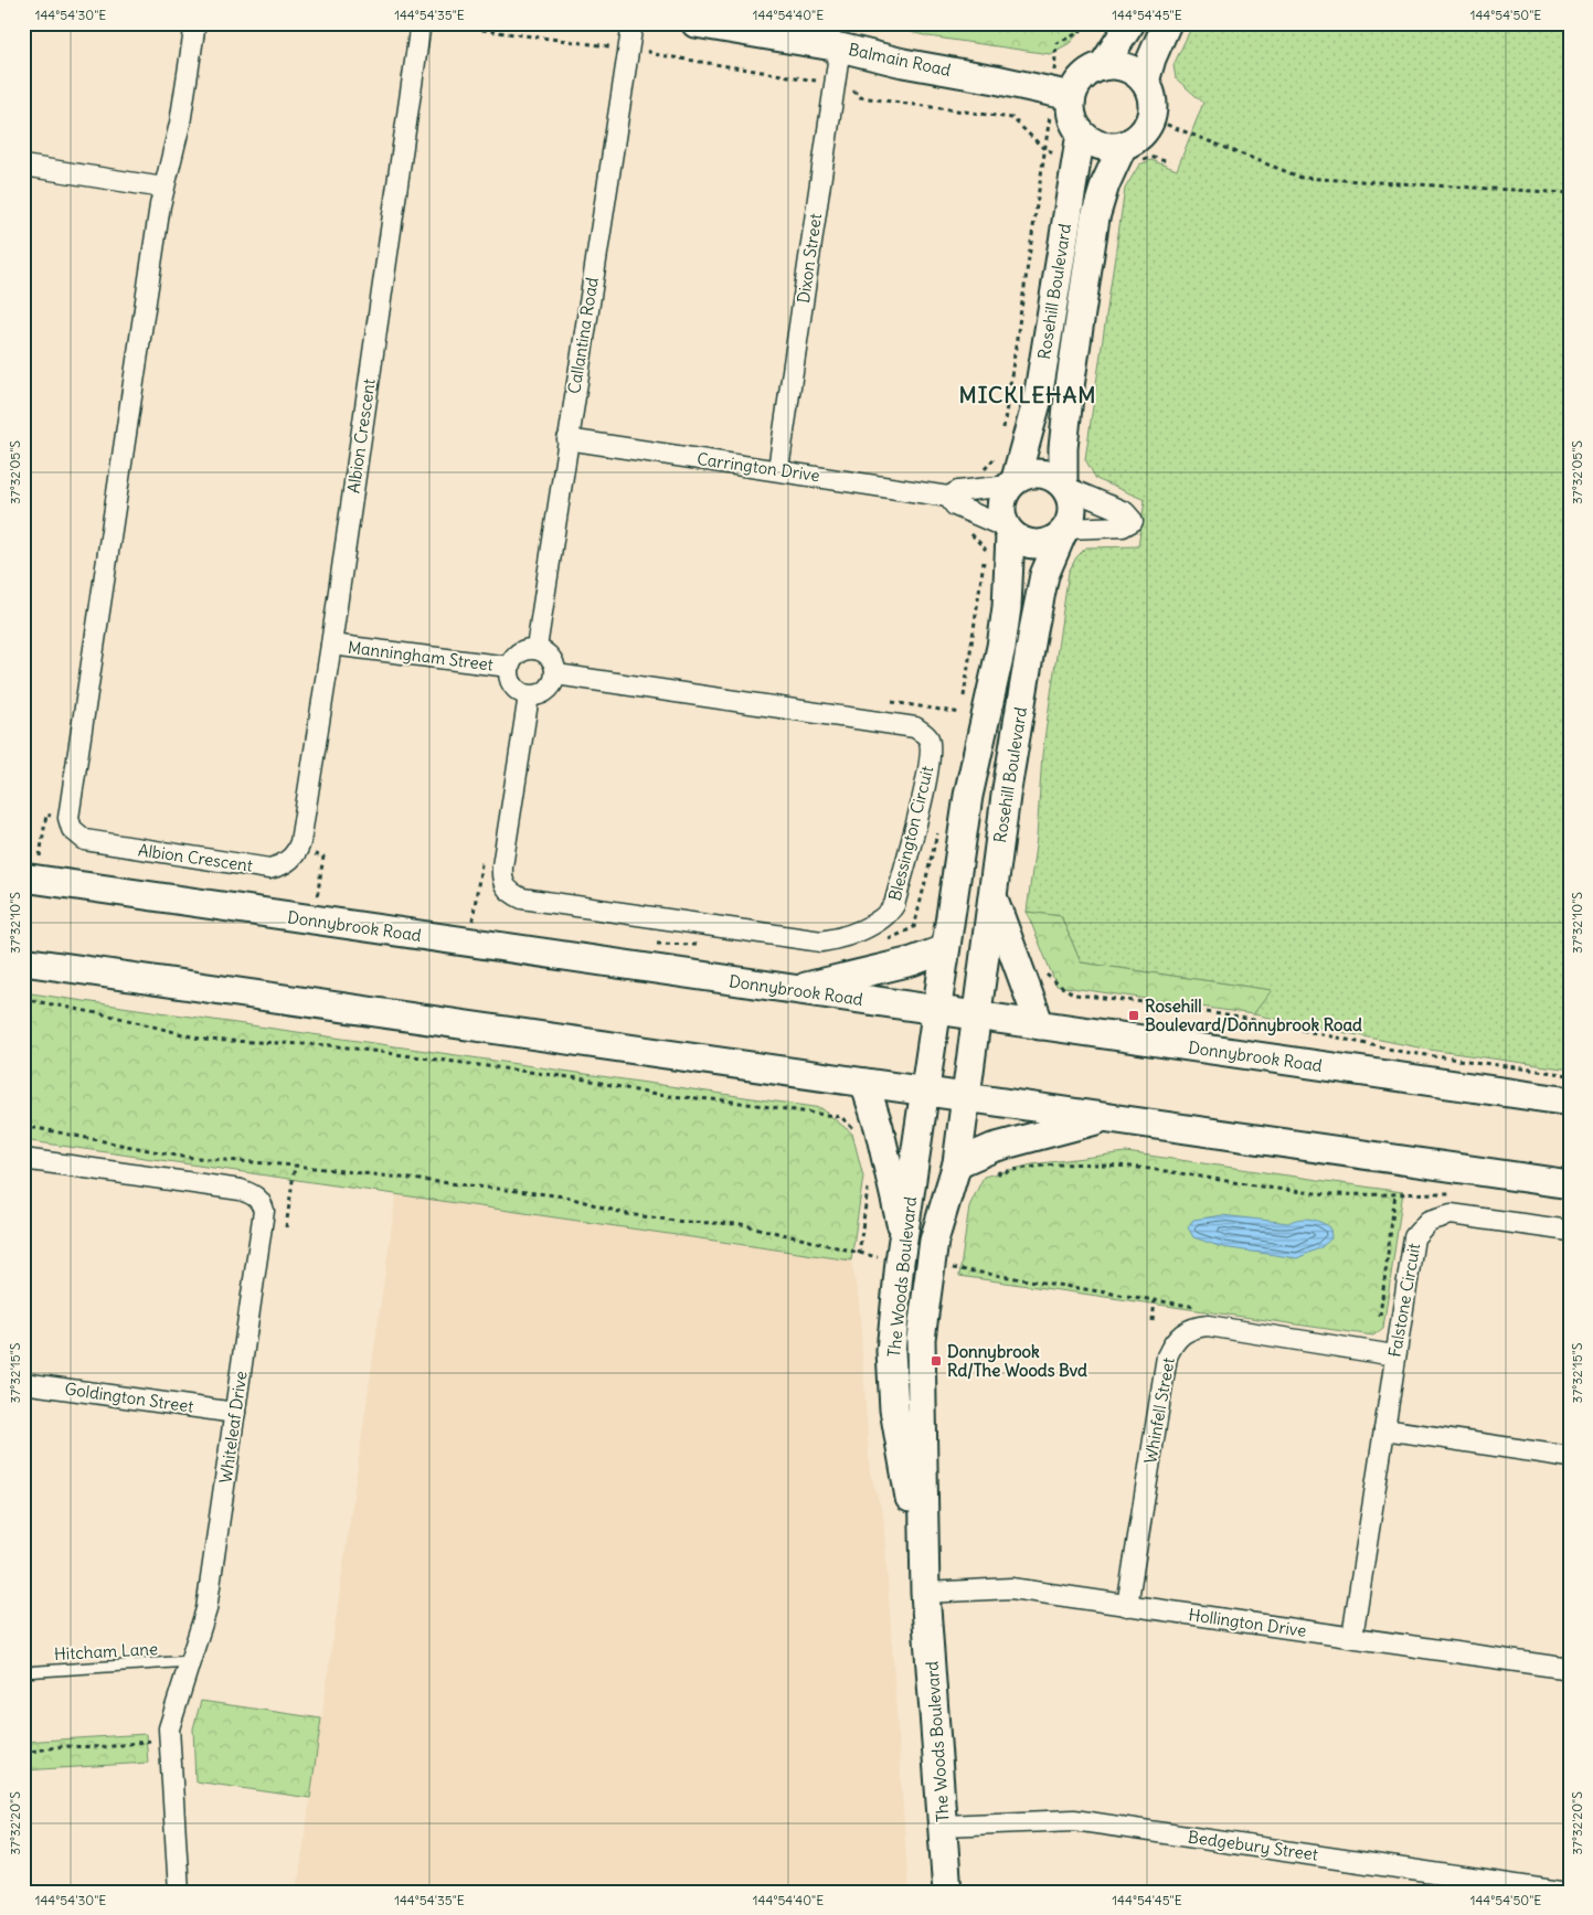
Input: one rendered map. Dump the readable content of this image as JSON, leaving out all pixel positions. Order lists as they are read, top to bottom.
{
  "streets": {
    "street": [
      "Balmain Road",
      "Dixon Street",
      "Rosehill Boulevard",
      "Callantina Road",
      "Albion Crescent",
      "Carrington Drive",
      "Manningham Street",
      "Blessington Circuit",
      "Donnybrook Road",
      "The Woods Boulevard",
      "Falstone Circuit",
      "Goldington Street",
      "Whinfell Street",
      "Whiteleaf Drive",
      "Hollington Drive",
      "Bedgebury Street"
    ],
    "lane": ["Hitcham Lane"]
  },
  "crossings": [
    ["Balmain Road", "Dixon Street"],
    ["Balmain Road", "Rosehill Boulevard"],
    ["Dixon Street", "Carrington Drive"],
    ["Rosehill Boulevard", "Carrington Drive"],
    ["Rosehill Boulevard", "Donnybrook Road"],
    ["Rosehill Boulevard", "The Woods Boulevard"],
    ["Callantina Road", "Carrington Drive"],
    ["Callantina Road", "Manningham Street"],
    ["Callantina Road", "Blessington Circuit"],
    ["Albion Crescent", "Manningham Street"],
    ["Manningham Street", "Blessington Circuit"],
    ["Donnybrook Road", "The Woods Boulevard"],
    ["The Woods Boulevard", "Hollington Drive"],
    ["The Woods Boulevard", "Bedgebury Street"],
    ["Falstone Circuit", "Whinfell Street"],
    ["Falstone Circuit", "Hollington Drive"],
    ["Goldington Street", "Whiteleaf Drive"],
    ["Whinfell Street", "Hollington Drive"],
    ["Whiteleaf Drive", "Hitcham Lane"]
  ],
  "districts": ["MICKLEHAM"],
  "places": {
    "transit": ["Rosehill Boulevard/Donnybrook Road", "Donnybrook Rd/The Woods Bvd"]
  },
  "coordinates": [
    "144°54'30\"E",
    "144°54'35\"E",
    "144°54'40\"E",
    "144°54'45\"E",
    "144°54'50\"E",
    "37°32'05\"S",
    "37°32'10\"S",
    "37°32'15\"S",
    "37°32'20\"S"
  ]
}
